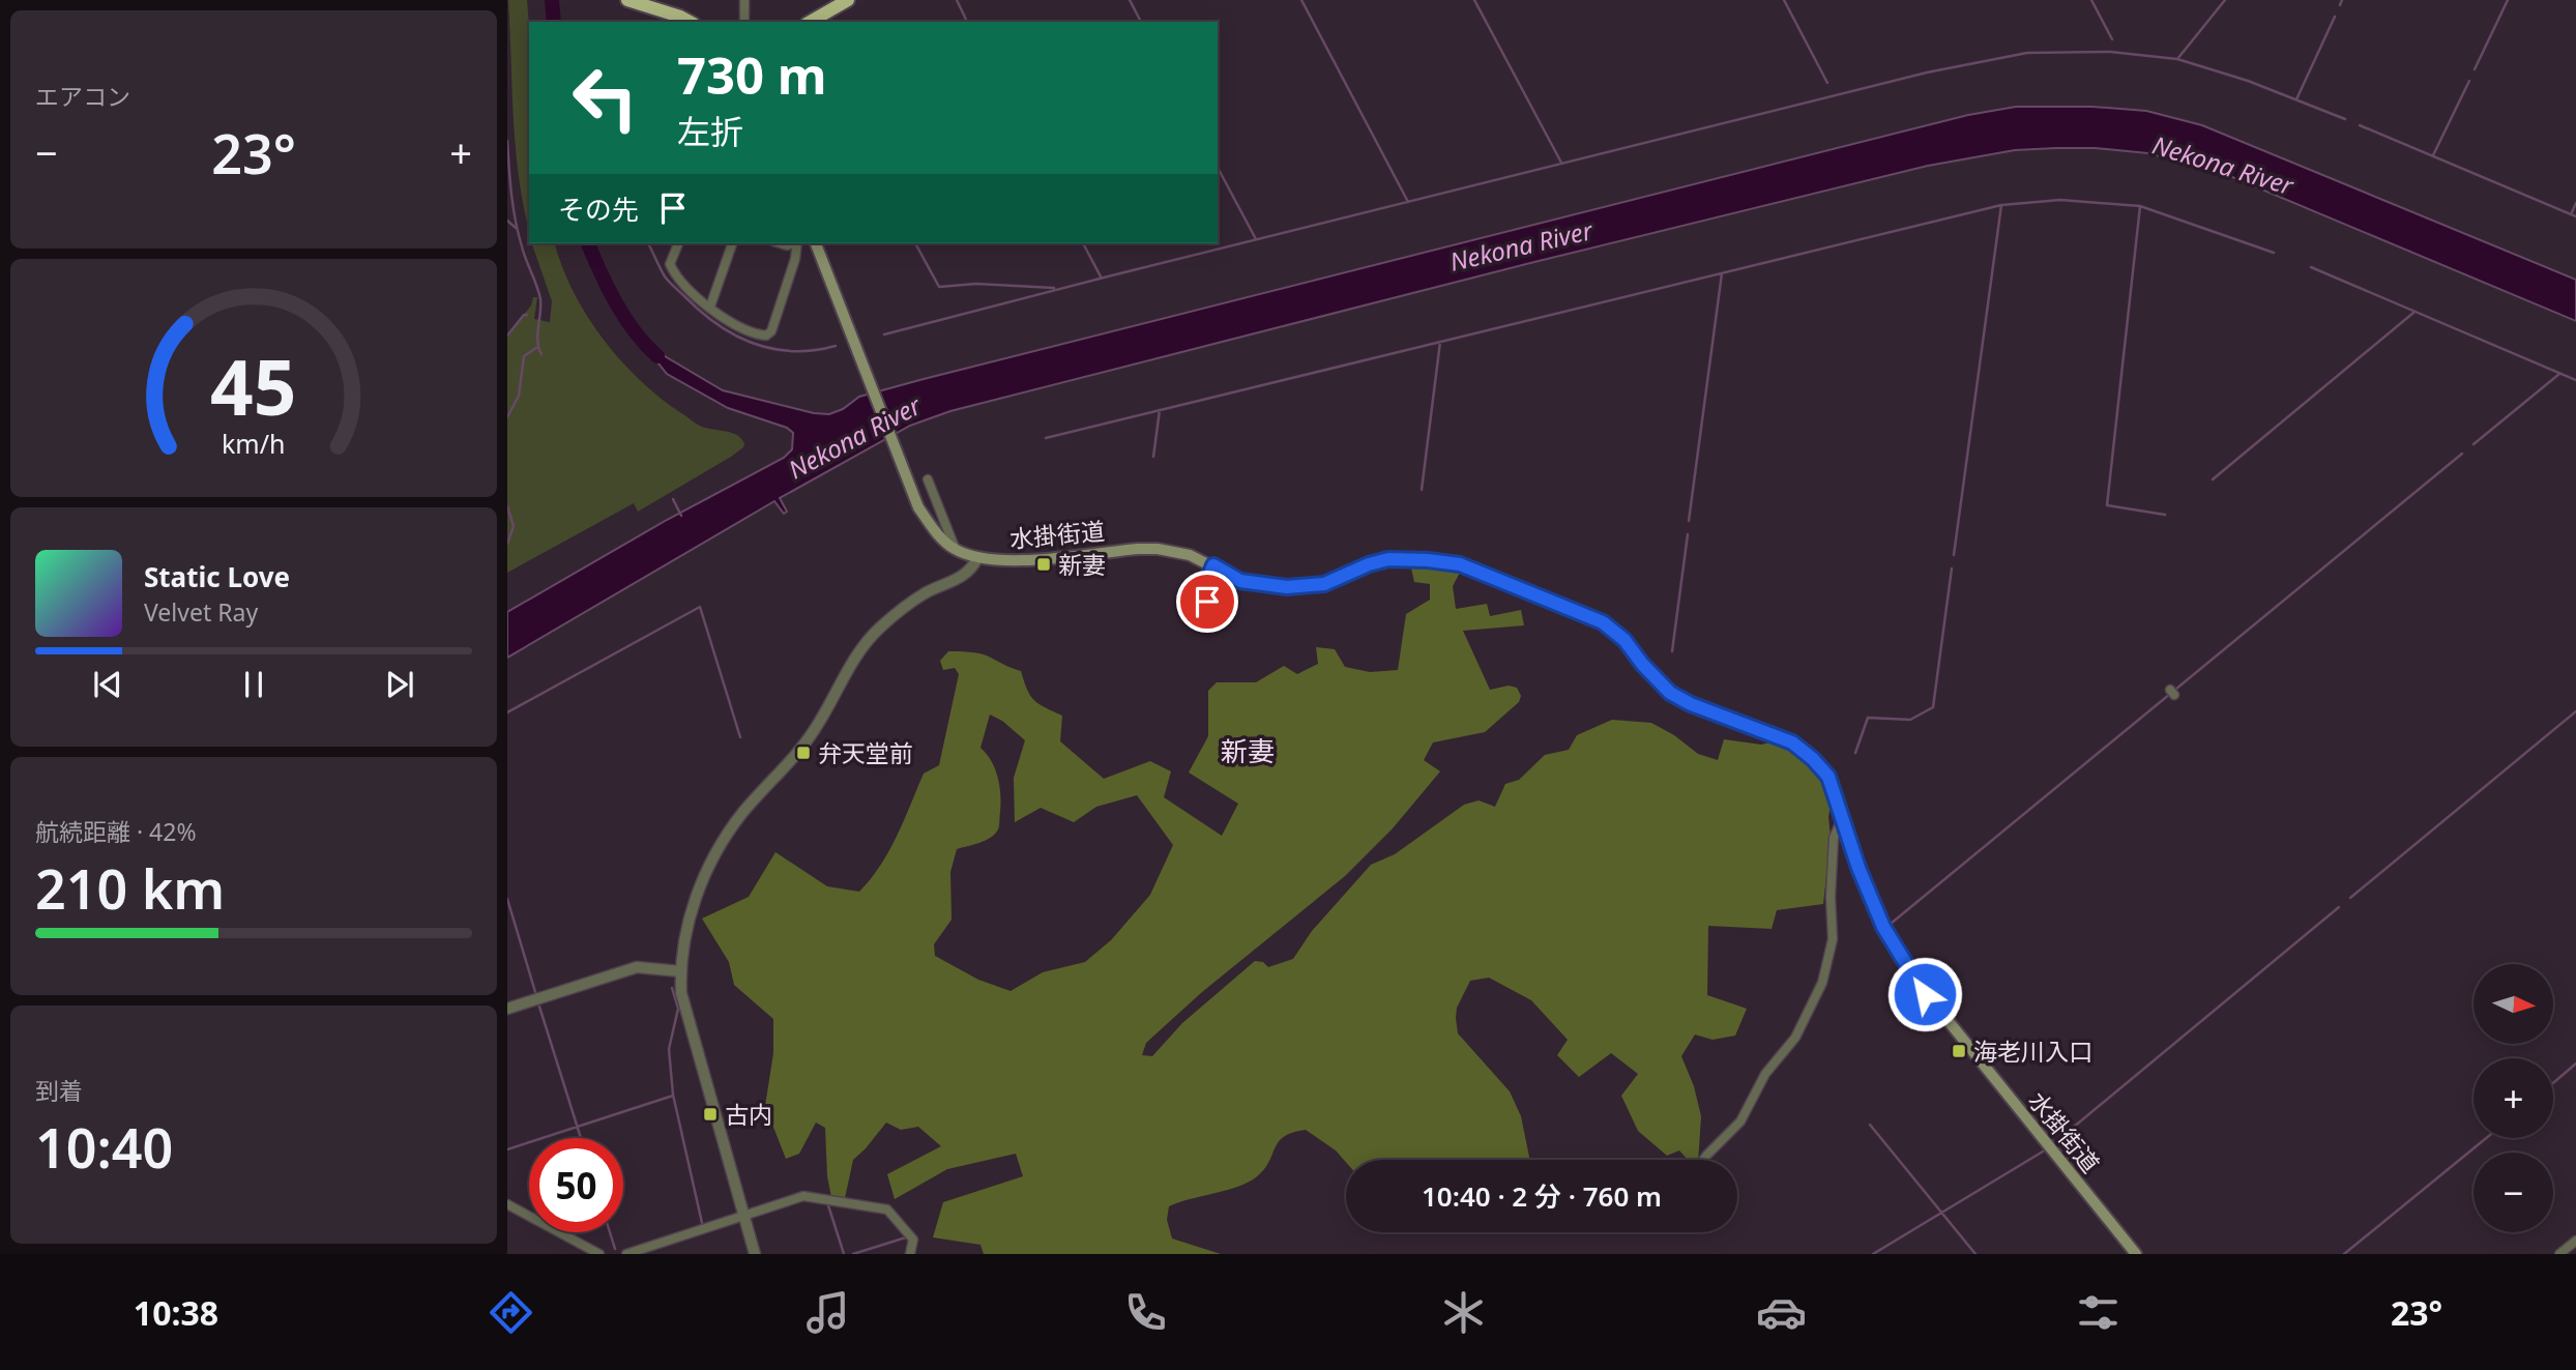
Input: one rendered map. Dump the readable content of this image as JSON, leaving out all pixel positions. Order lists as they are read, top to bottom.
{
  "streets": {
    "main road": ["水掛街道"]
  },
  "districts": ["新妻"],
  "water": ["Nekona River"],
  "places": {
    "transit": [
      "新妻",
      "弁天堂前",
      "海老川入口",
      "古内"
    ]
  },
  "north": "right",
  "page": {
    "tile": [
      "エアコン",
      ["航続距離 · 42%", "210 km"],
      ["到着", "10:40"]
    ],
    "turn": ["730 m", "左折"],
    "heat": ["−", "23°", "+"],
    "then": "その先",
    "song": ["Static Love", "Velvet Ray"],
    "map_buttons": ["+", "−"],
    "limit": "50",
    "trip": "10:40 · 2 分 · 760 m",
    "tabs": ["10:38", "23°"],
    "gauge": ["45", "km/h"]
  }
}
